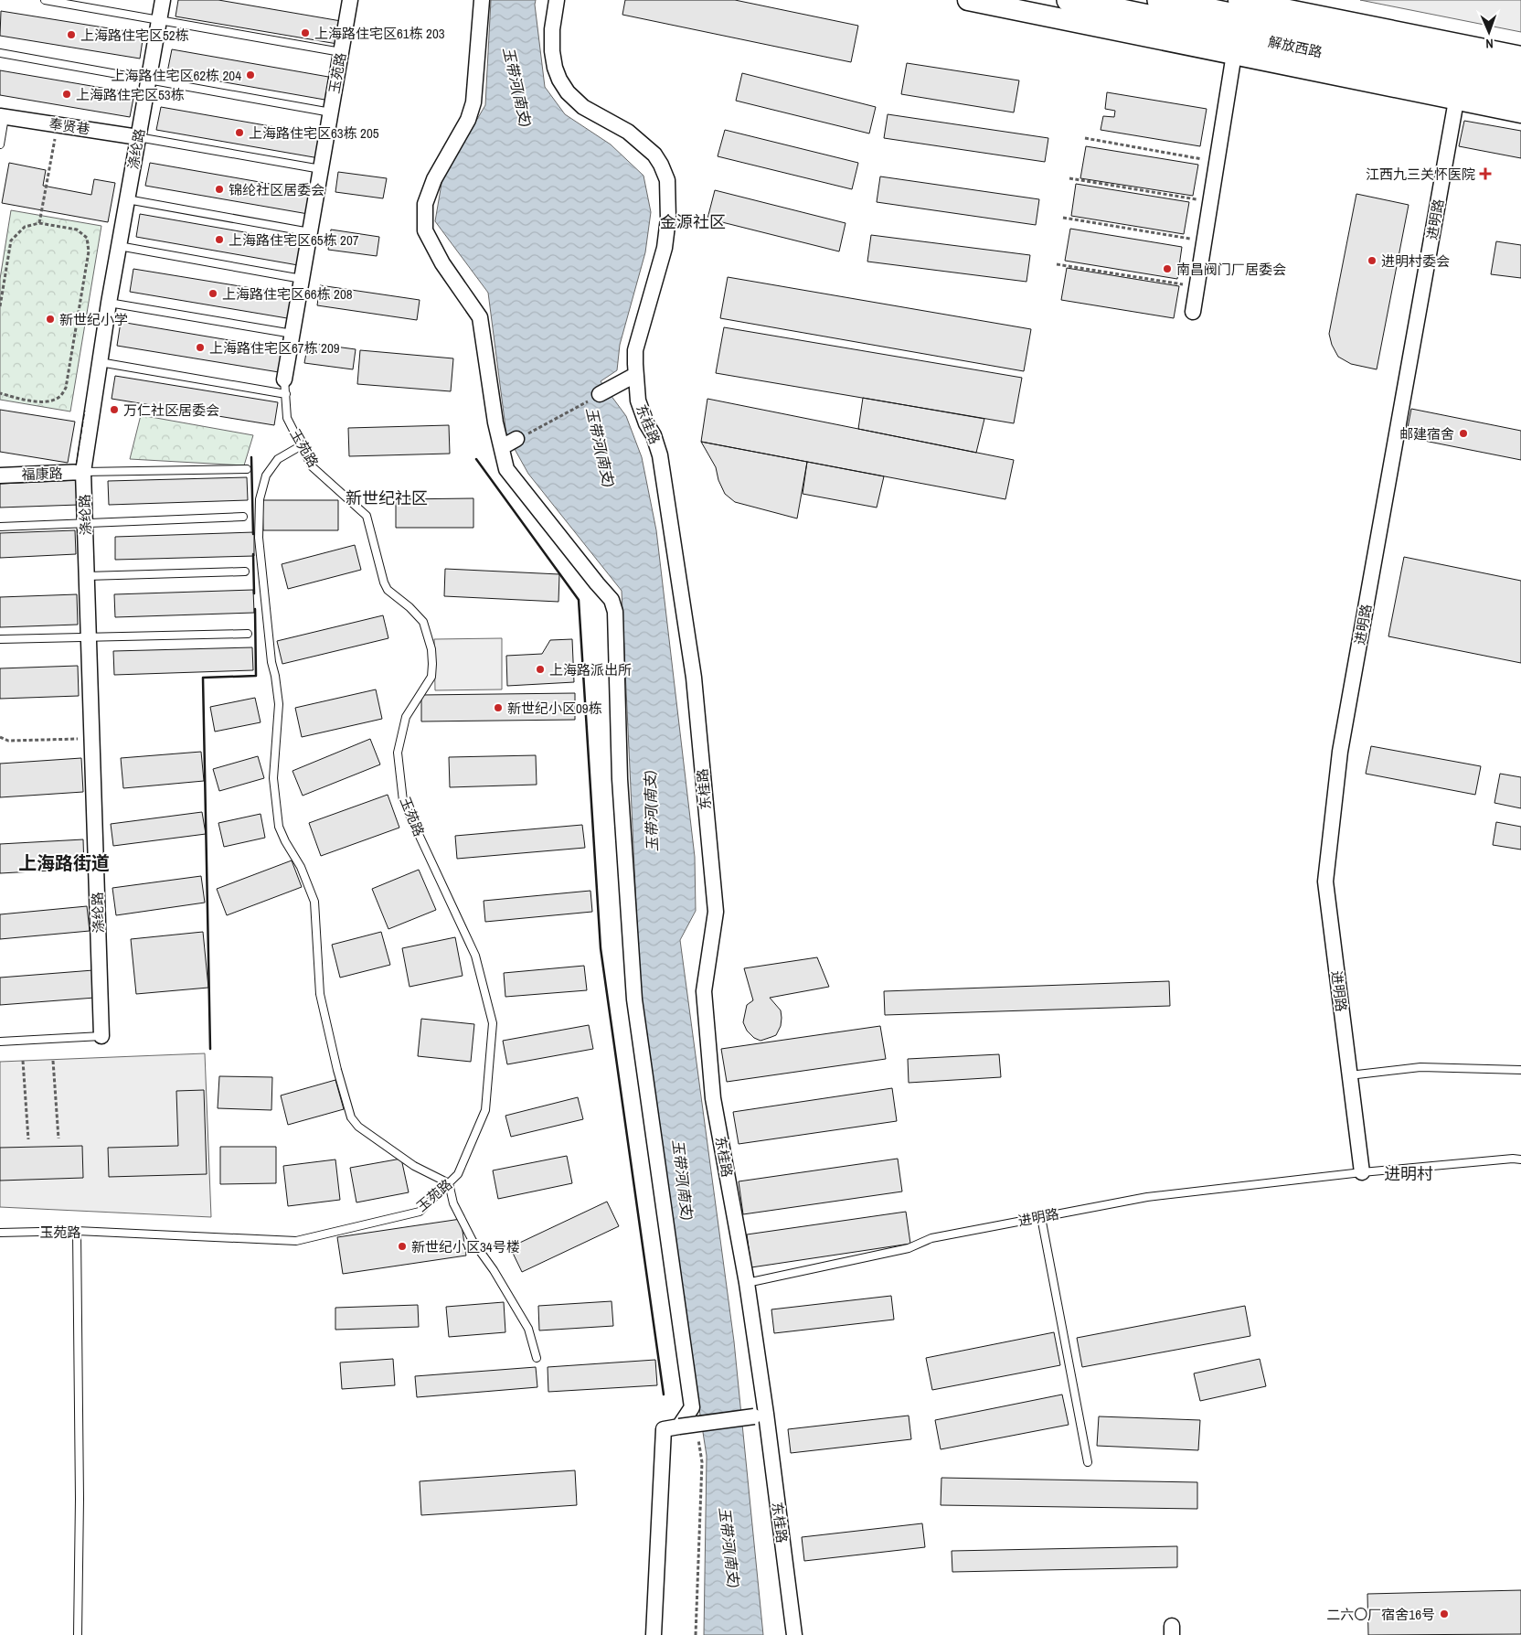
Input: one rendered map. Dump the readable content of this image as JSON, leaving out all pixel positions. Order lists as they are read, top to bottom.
{
  "streets": {
    "main road": ["解放西路"],
    "street": [
      "玉苑路",
      "奉贤巷",
      "涤纶路",
      "进明路",
      "东桂路",
      "福康路"
    ]
  },
  "crossings": [
    ["解放西路", "进明路"],
    ["奉贤巷", "涤纶路"],
    ["涤纶路", "福康路"],
    ["进明路", "东桂路"]
  ],
  "districts": [
    "金源社区",
    "新世纪社区",
    "上海路街道",
    "进明村"
  ],
  "water": ["玉带河(南支)"],
  "places": {
    "other": [
      "上海路住宅区61栋 203",
      "上海路住宅区52栋",
      "上海路住宅区62栋 204",
      "上海路住宅区53栋",
      "上海路住宅区63栋 205",
      "锦纶社区居委会",
      "上海路住宅区65栋 207",
      "进明村委会",
      "南昌阀门厂居委会",
      "上海路住宅区66栋 208",
      "新世纪小学",
      "上海路住宅区67栋 209",
      "万仁社区居委会",
      "邮建宿舍",
      "上海路派出所",
      "新世纪小区09栋",
      "新世纪小区34号楼",
      "二六〇厂宿舍16号"
    ],
    "health": ["江西九三关怀医院"]
  },
  "north": "bottom"
}
